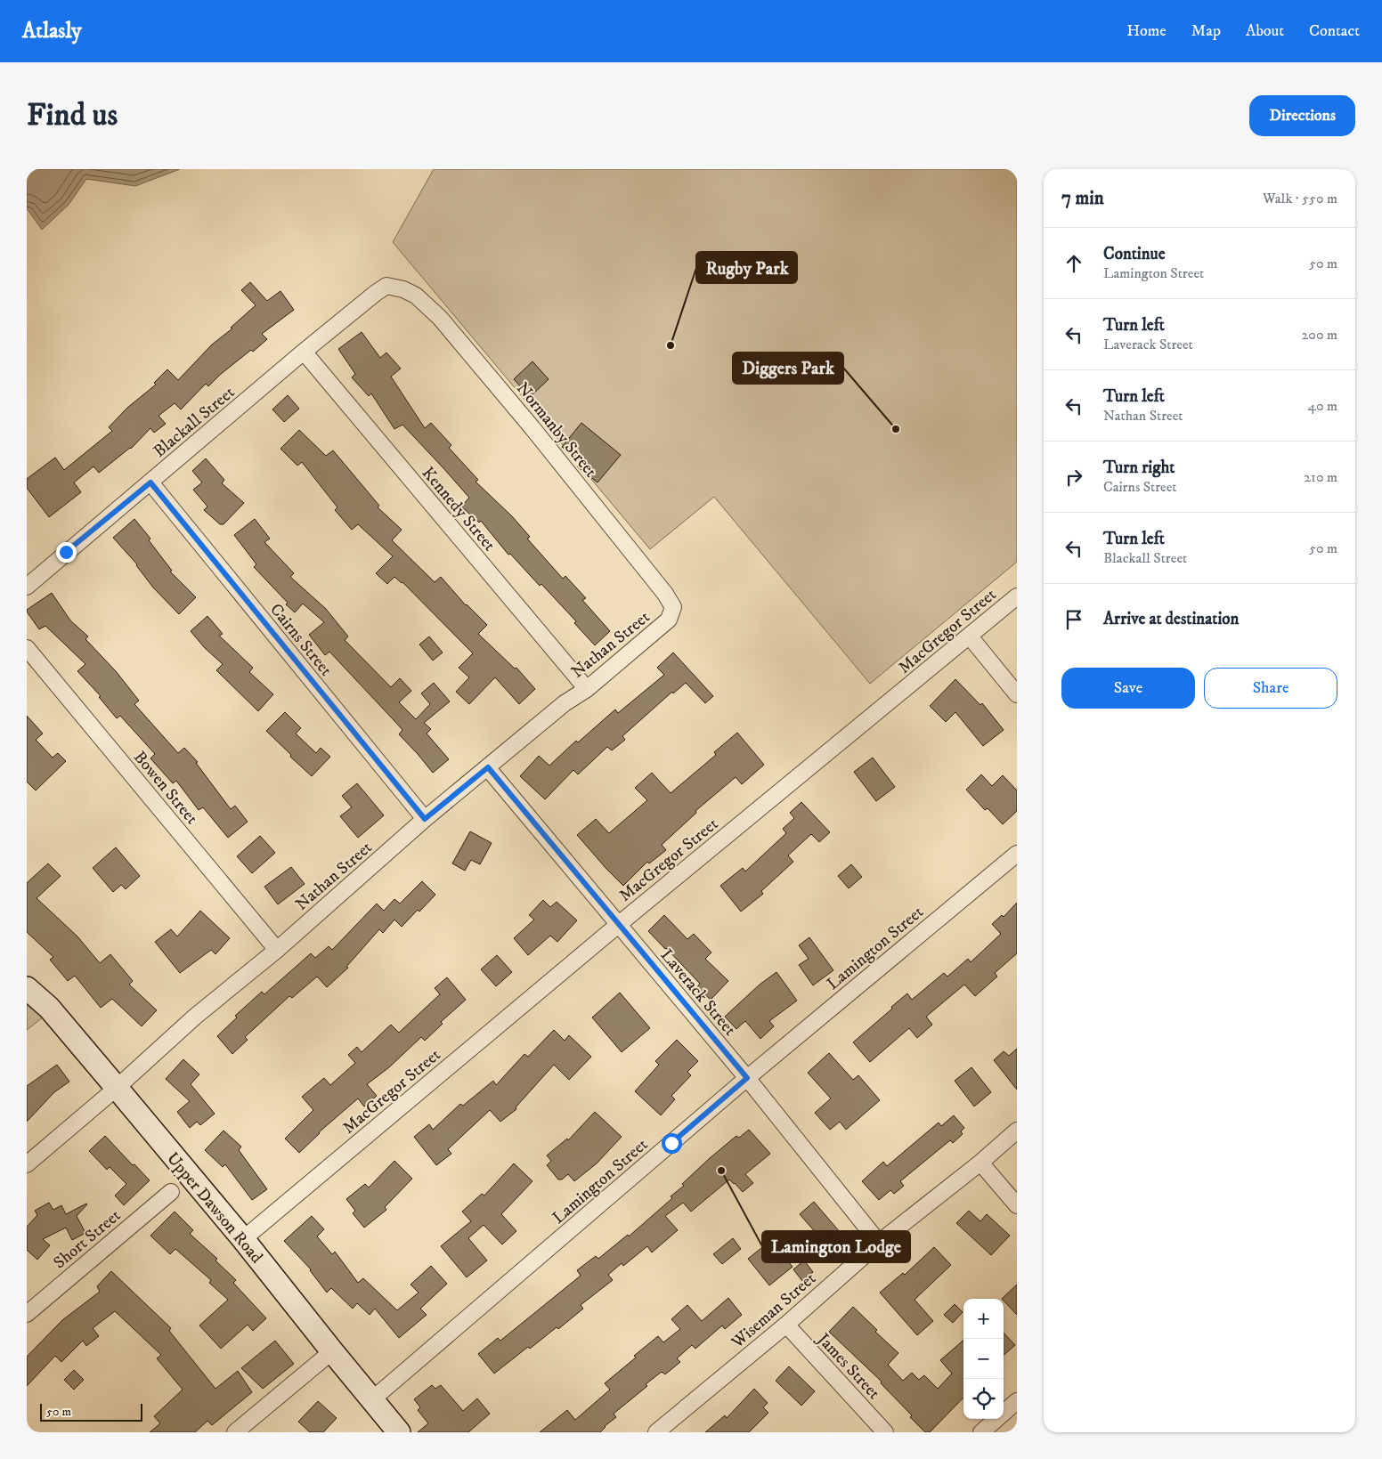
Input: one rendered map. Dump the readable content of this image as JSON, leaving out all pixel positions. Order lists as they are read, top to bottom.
{
  "streets": {
    "street": [
      "Blackall Street",
      "Normanby Street",
      "Kennedy Street",
      "MacGregor Street",
      "Cairns Street",
      "Nathan Street",
      "Bowen Street",
      "Lamington Street",
      "Laverack Street",
      "Upper Dawson Road",
      "Short Street",
      "Wiseman Street",
      "James Street"
    ]
  },
  "crossings": [
    ["Blackall Street", "Normanby Street"],
    ["Blackall Street", "Kennedy Street"],
    ["Blackall Street", "Cairns Street"],
    ["Normanby Street", "Nathan Street"],
    ["Kennedy Street", "Nathan Street"],
    ["MacGregor Street", "Laverack Street"],
    ["MacGregor Street", "Upper Dawson Road"],
    ["Cairns Street", "Nathan Street"],
    ["Nathan Street", "Bowen Street"],
    ["Nathan Street", "Laverack Street"],
    ["Nathan Street", "Upper Dawson Road"],
    ["Lamington Street", "Laverack Street"],
    ["Lamington Street", "Upper Dawson Road"],
    ["Laverack Street", "Wiseman Street"],
    ["Wiseman Street", "James Street"]
  ],
  "places": ["Rugby Park", "Diggers Park", "Lamington Lodge"],
  "scale_bar": "50 m",
  "page": {
    "header": "Atlasly",
    "nav": [
      "Home",
      "Map",
      "About",
      "Contact"
    ],
    "buttons": [
      "Directions",
      ["Save", "Share"]
    ],
    "title": "Find us",
    "heading": ["7 min", "Walk · 550 m"],
    "list": [
      ["Continue", "Lamington Street", "50 m"],
      ["Turn left", "Laverack Street", "200 m"],
      ["Turn left", "Nathan Street", "40 m"],
      ["Turn right", "Cairns Street", "210 m"],
      ["Turn left", "Blackall Street", "50 m"],
      "Arrive at destination"
    ],
    "map_buttons": ["+", "−"],
    "scale": "50 m"
  }
}
